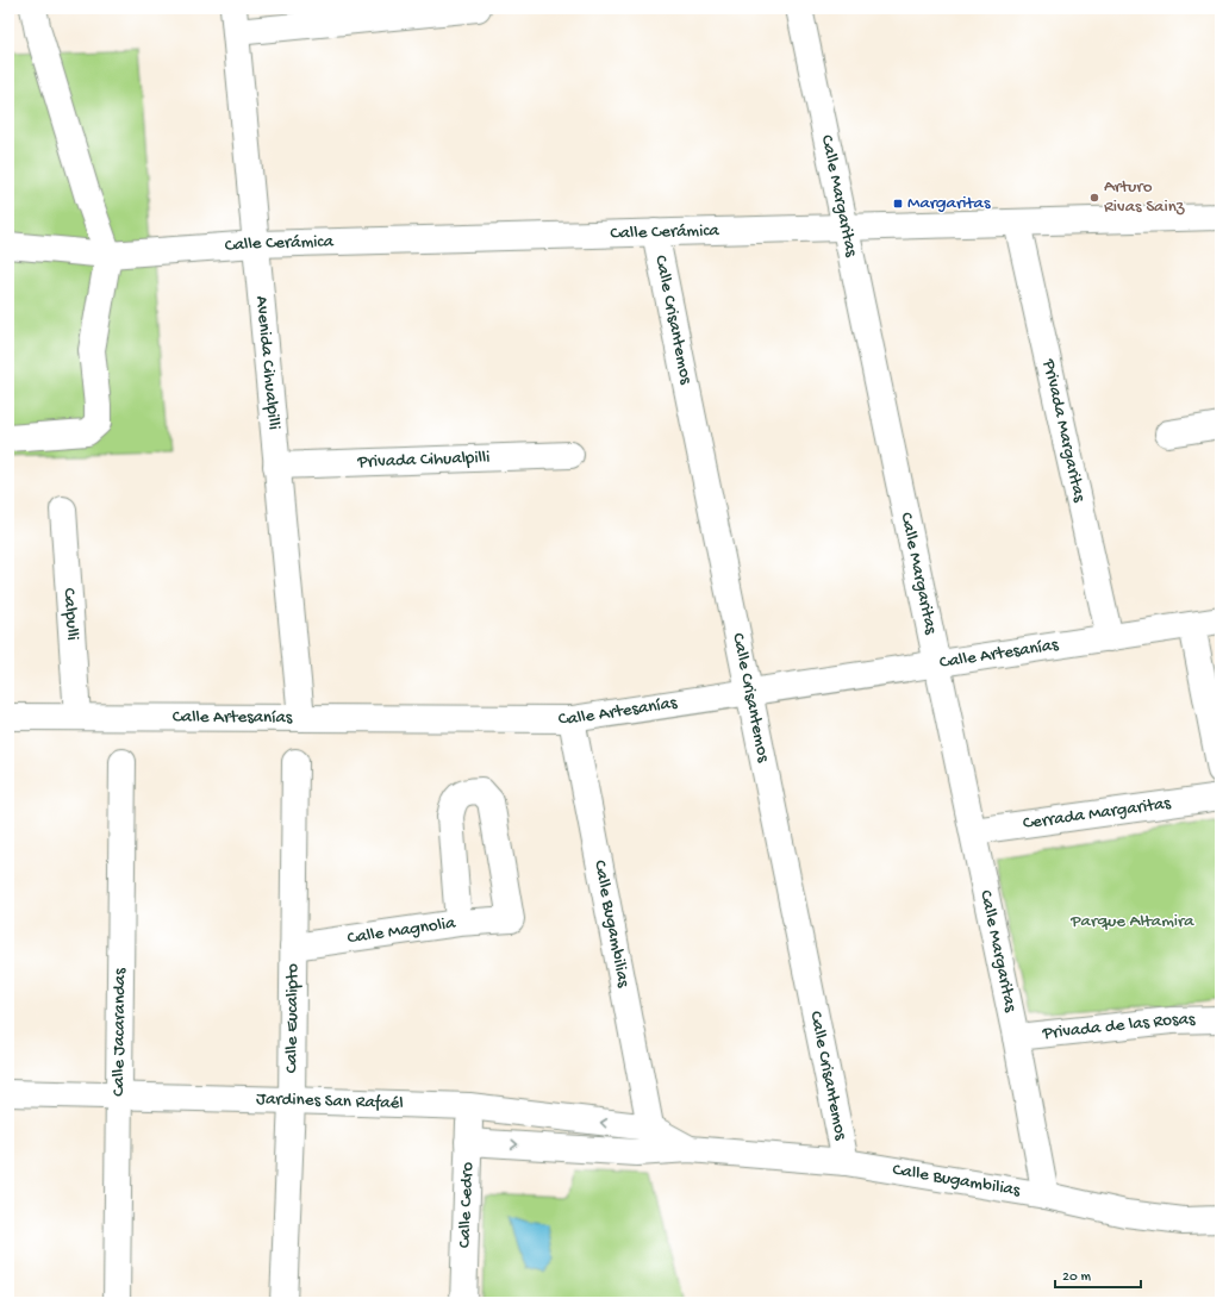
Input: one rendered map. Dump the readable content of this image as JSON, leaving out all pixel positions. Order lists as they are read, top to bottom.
{
  "streets": {
    "street": [
      "Calle Margaritas",
      "Calle Cerámica",
      "Calle Crisantemos",
      "Avenida Cihualpilli",
      "Privada Margaritas",
      "Privada Cihualpilli",
      "Calpulli",
      "Calle Artesanías",
      "Cerrada Margaritas",
      "Calle Bugambilias",
      "Calle Magnolia",
      "Calle Eucalipto",
      "Privada de las Rosas",
      "Calle Jacarandas",
      "Jardines San Rafaél",
      "Calle Cedro"
    ]
  },
  "crossings": [
    ["Calle Margaritas", "Calle Cerámica"],
    ["Calle Margaritas", "Calle Artesanías"],
    ["Calle Margaritas", "Cerrada Margaritas"],
    ["Calle Margaritas", "Calle Bugambilias"],
    ["Calle Margaritas", "Privada de las Rosas"],
    ["Calle Cerámica", "Calle Crisantemos"],
    ["Calle Cerámica", "Avenida Cihualpilli"],
    ["Calle Cerámica", "Privada Margaritas"],
    ["Calle Crisantemos", "Calle Artesanías"],
    ["Calle Crisantemos", "Calle Bugambilias"],
    ["Avenida Cihualpilli", "Privada Cihualpilli"],
    ["Avenida Cihualpilli", "Calle Artesanías"],
    ["Privada Margaritas", "Calle Artesanías"],
    ["Calpulli", "Calle Artesanías"],
    ["Calle Artesanías", "Calle Bugambilias"],
    ["Calle Bugambilias", "Jardines San Rafaél"],
    ["Calle Magnolia", "Calle Eucalipto"],
    ["Calle Eucalipto", "Jardines San Rafaél"],
    ["Calle Jacarandas", "Jardines San Rafaél"],
    ["Jardines San Rafaél", "Calle Cedro"]
  ],
  "parks": ["Parque Altamira"],
  "places": {
    "other": ["Arturo Rivas Sainz"],
    "transit": ["Margaritas"]
  },
  "scale_bar": "20 m"
}
